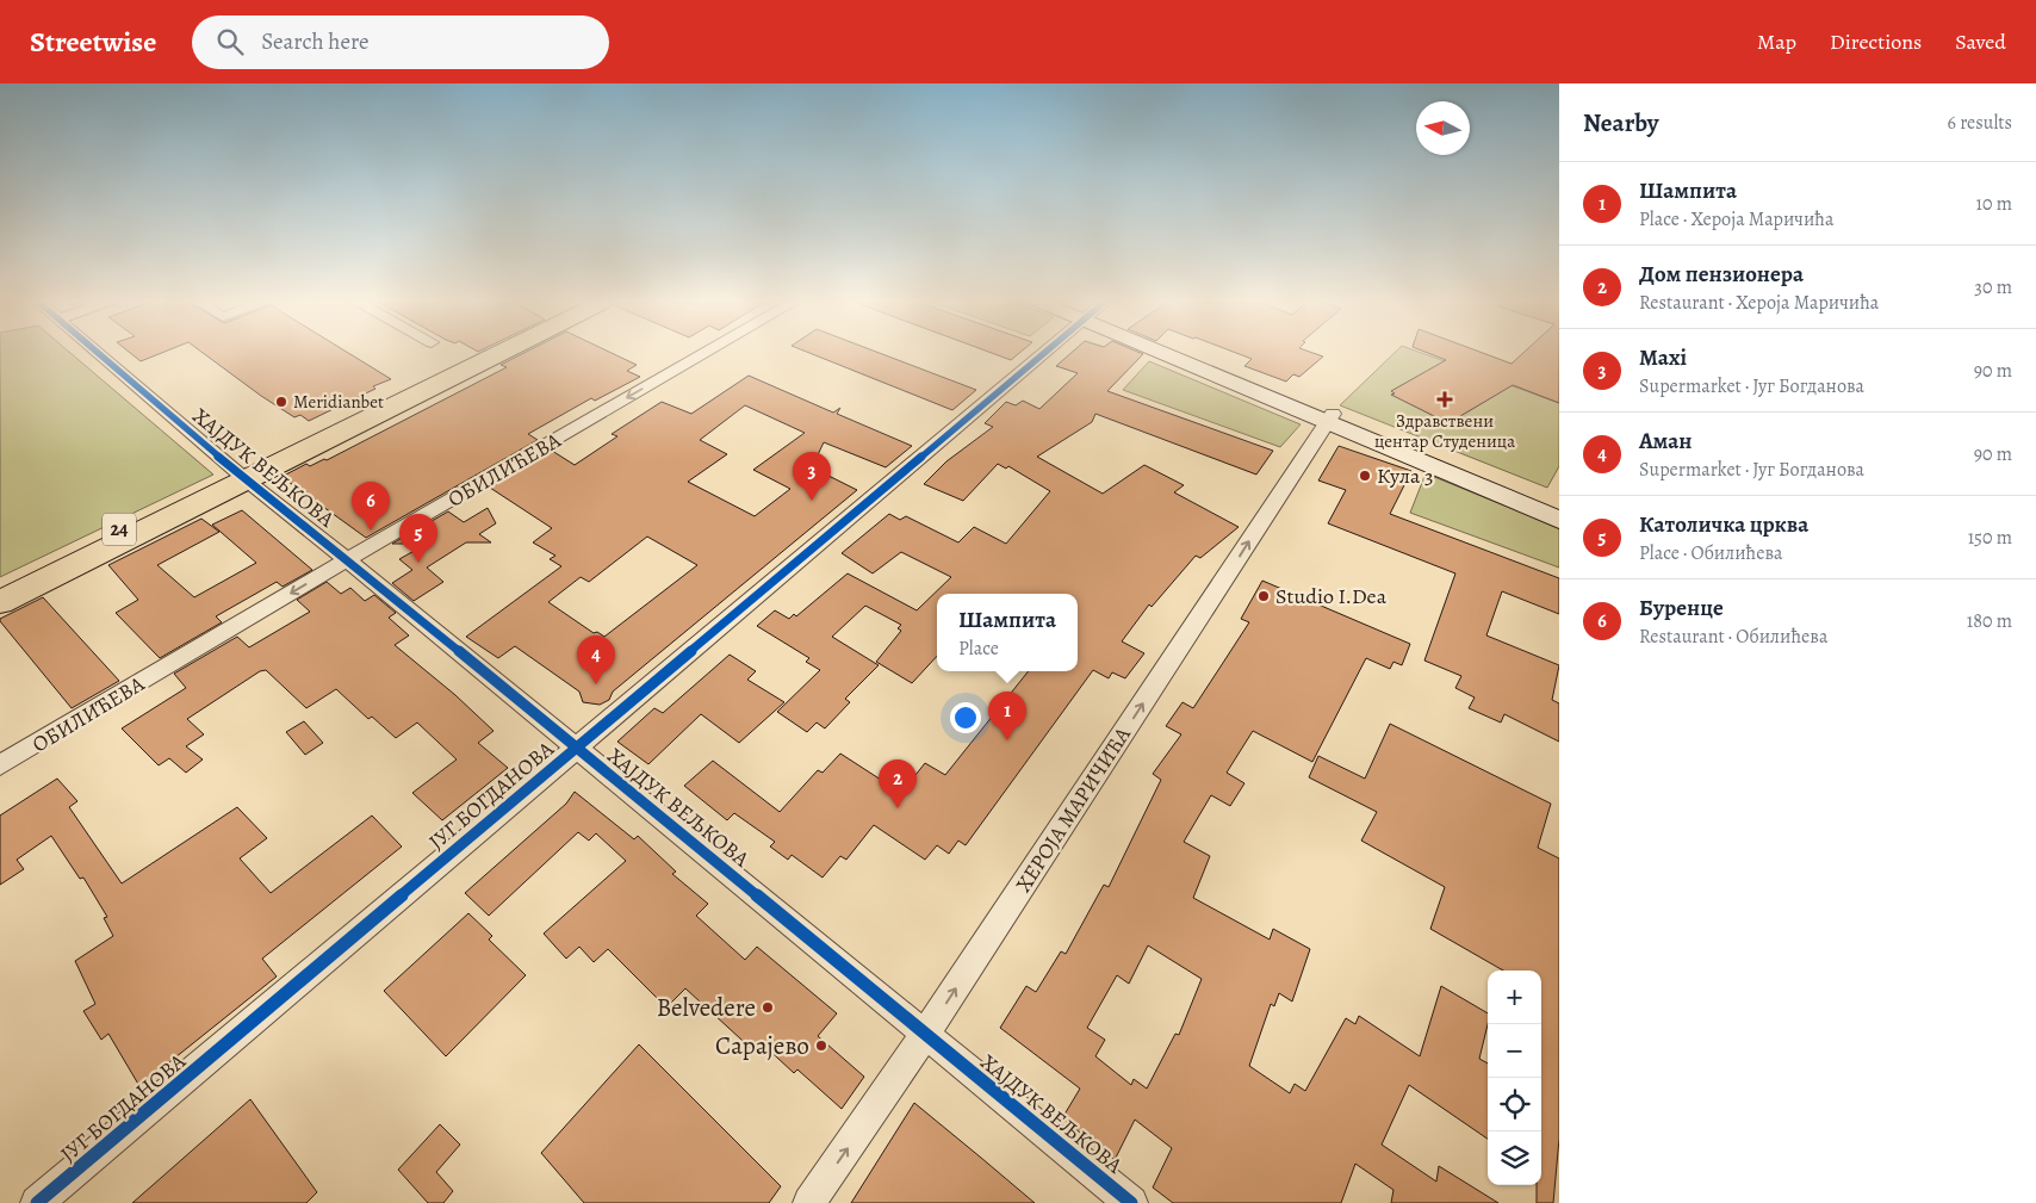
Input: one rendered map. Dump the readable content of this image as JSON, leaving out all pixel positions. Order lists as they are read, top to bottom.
{
  "streets": {
    "main road": ["24"],
    "street": [
      "ХАЈДУК ВЕЉКОВА",
      "ОБИЛИЋЕВА",
      "ЈУГ БОГДАНОВА",
      "ХЕРОЈА МАРИЧИЋА"
    ]
  },
  "crossings": [
    ["ХАЈДУК ВЕЉКОВА", "ОБИЛИЋЕВА"],
    ["ХАЈДУК ВЕЉКОВА", "24"],
    ["ХАЈДУК ВЕЉКОВА", "ЈУГ БОГДАНОВА"],
    ["ХАЈДУК ВЕЉКОВА", "ХЕРОЈА МАРИЧИЋА"]
  ],
  "one_way": ["ОБИЛИЋЕВА", "ХЕРОЈА МАРИЧИЋА"],
  "places": {
    "health": ["Здравствени центар Студеница"],
    "other": [
      "Meridianbet",
      "Кула 3",
      "Studio I.Dea",
      "Belvedere",
      "Сарајево"
    ]
  },
  "north": "left",
  "page": {
    "header": "Streetwise",
    "search": "Search here",
    "nav": ["Map", "Directions", "Saved"],
    "heading": ["Nearby", "6 results"],
    "list": [
      {
        "mark": "1",
        "name": "Шампита",
        "note": "Place · Хероја Маричића",
        "value": "10 m"
      },
      {
        "mark": "2",
        "name": "Дом пензионера",
        "note": "Restaurant · Хероја Маричића",
        "value": "30 m"
      },
      {
        "mark": "3",
        "name": "Maxi",
        "note": "Supermarket · Југ Богданова",
        "value": "90 m"
      },
      {
        "mark": "4",
        "name": "Аман",
        "note": "Supermarket · Југ Богданова",
        "value": "90 m"
      },
      {
        "mark": "5",
        "name": "Католичка црква",
        "note": "Place · Обилићева",
        "value": "150 m"
      },
      {
        "mark": "6",
        "name": "Буренце",
        "note": "Restaurant · Обилићева",
        "value": "180 m"
      }
    ],
    "pins": [
      "3",
      "6",
      "5",
      "4",
      "1",
      "2"
    ],
    "popup": ["Шампита", "Place"],
    "map_buttons": ["+", "−"]
  }
}
